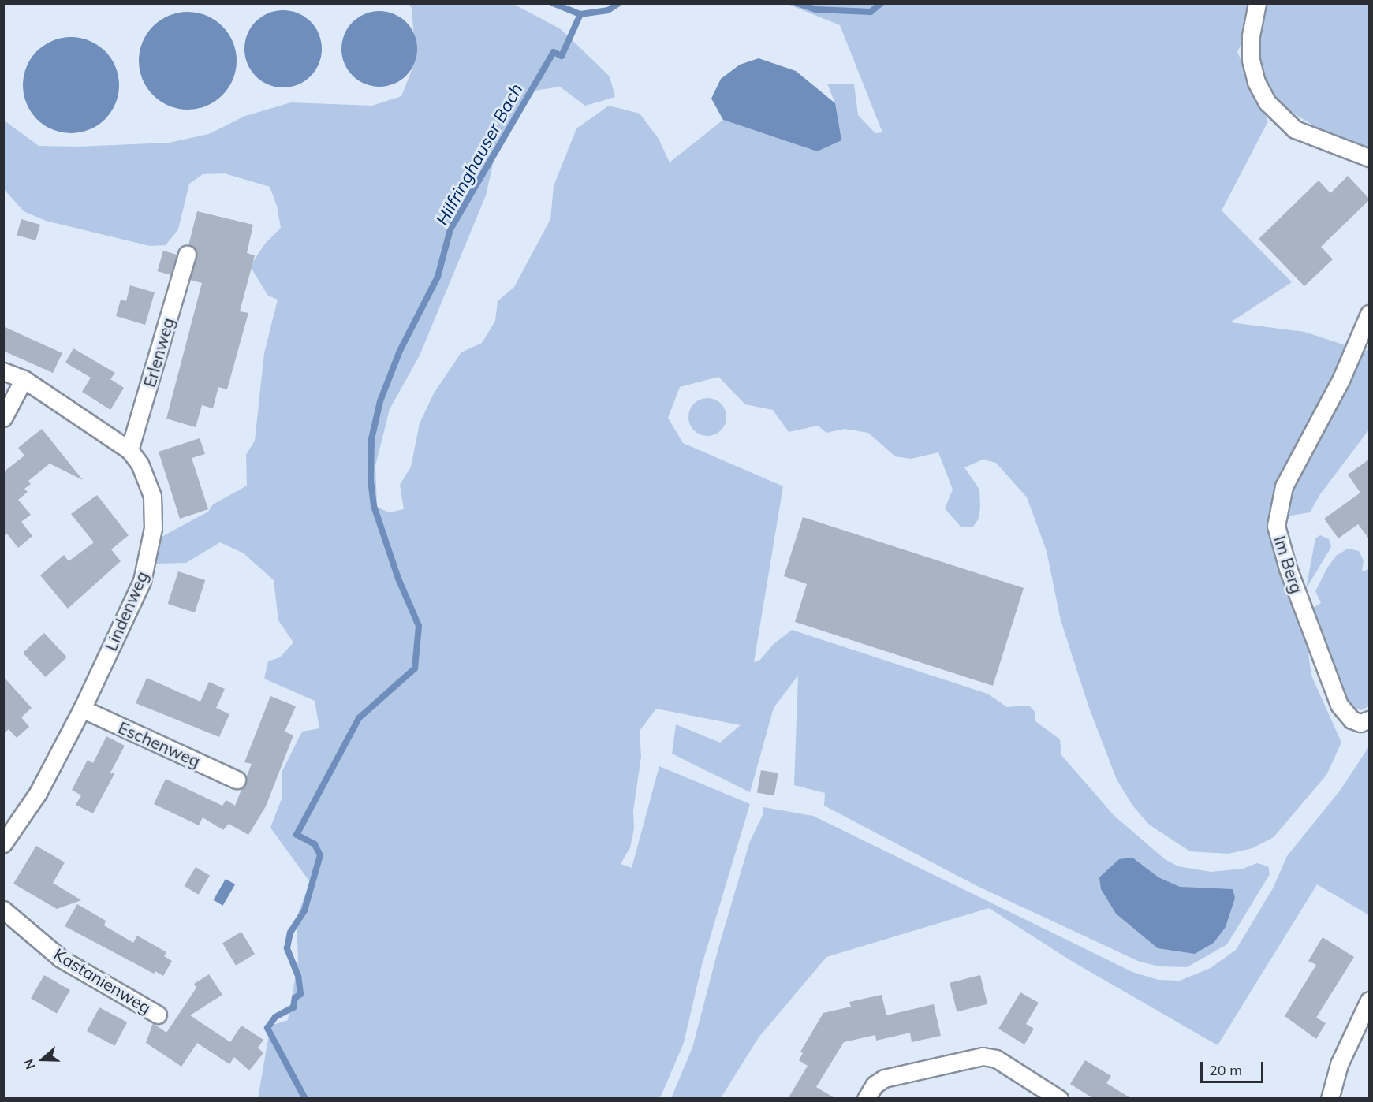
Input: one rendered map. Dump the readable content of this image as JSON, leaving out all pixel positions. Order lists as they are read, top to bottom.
{
  "streets": {
    "street": [
      "Erlenweg",
      "Im Berg",
      "Lindenweg",
      "Eschenweg",
      "Kastanienweg"
    ]
  },
  "crossings": [
    ["Erlenweg", "Lindenweg"],
    ["Lindenweg", "Eschenweg"]
  ],
  "water": ["Hilfringhauser Bach"],
  "scale_bar": "20 m",
  "north": "left"
}
